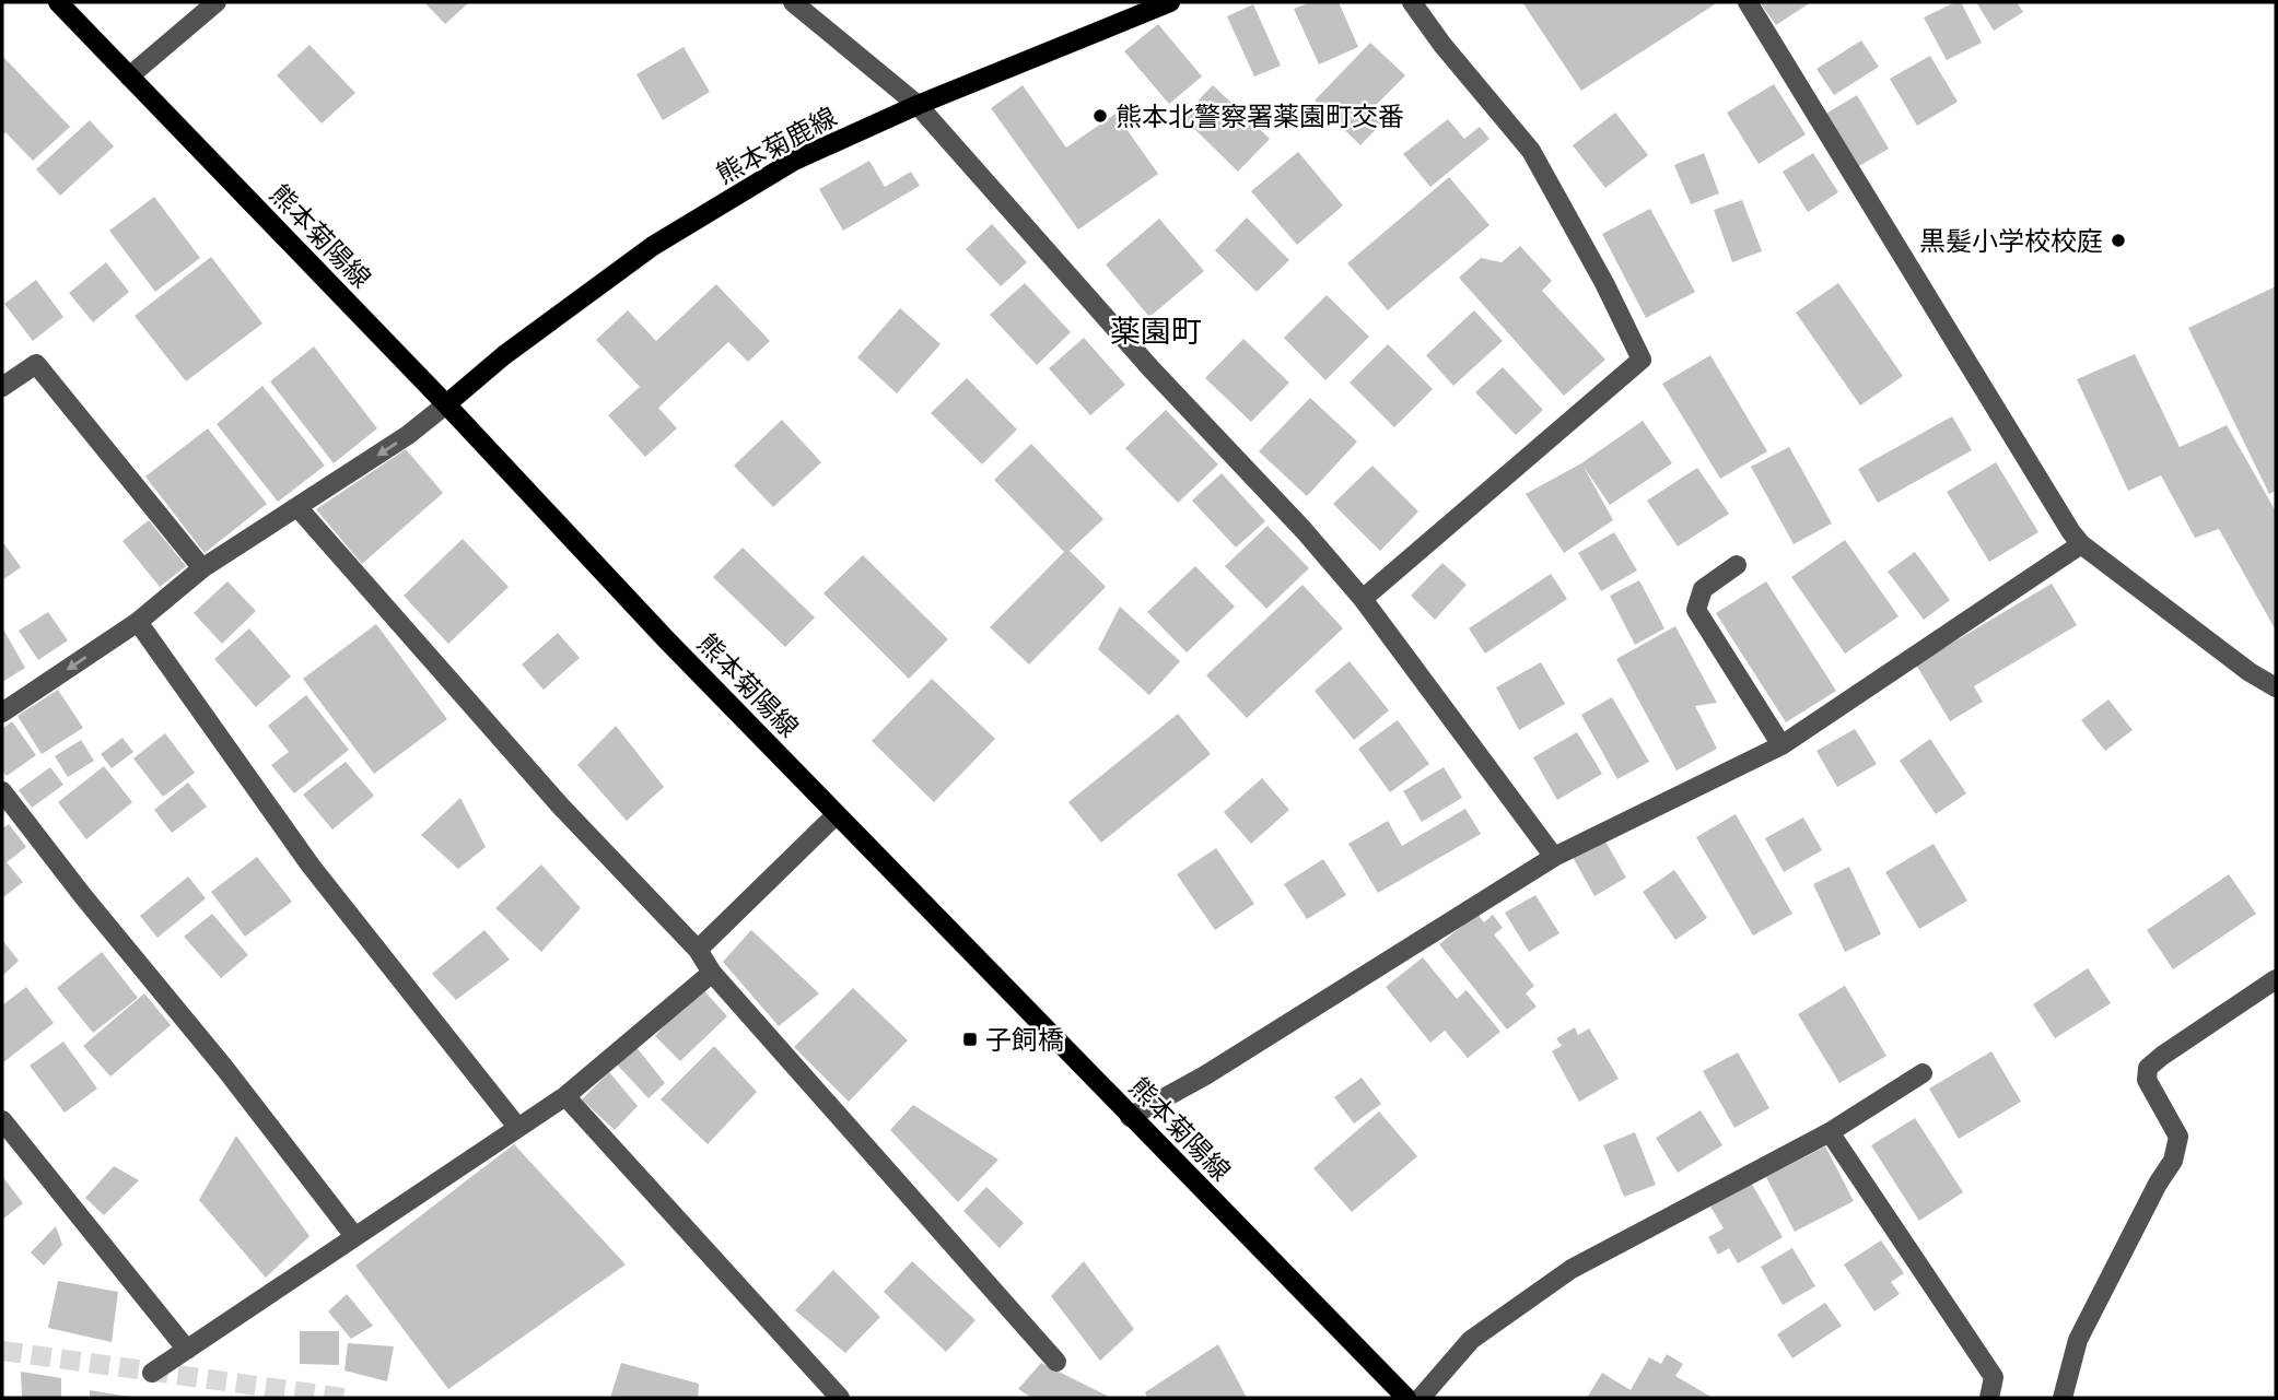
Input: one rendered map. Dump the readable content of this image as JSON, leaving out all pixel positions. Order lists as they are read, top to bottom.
{
  "streets": {
    "main road": ["熊本菊鹿線", "熊本菊陽線"]
  },
  "crossings": [
    ["熊本菊鹿線", "熊本菊陽線"]
  ],
  "districts": ["薬園町"],
  "places": {
    "other": ["熊本北警察署薬園町交番", "黒髪小学校校庭"],
    "transit": ["子飼橋"]
  }
}
